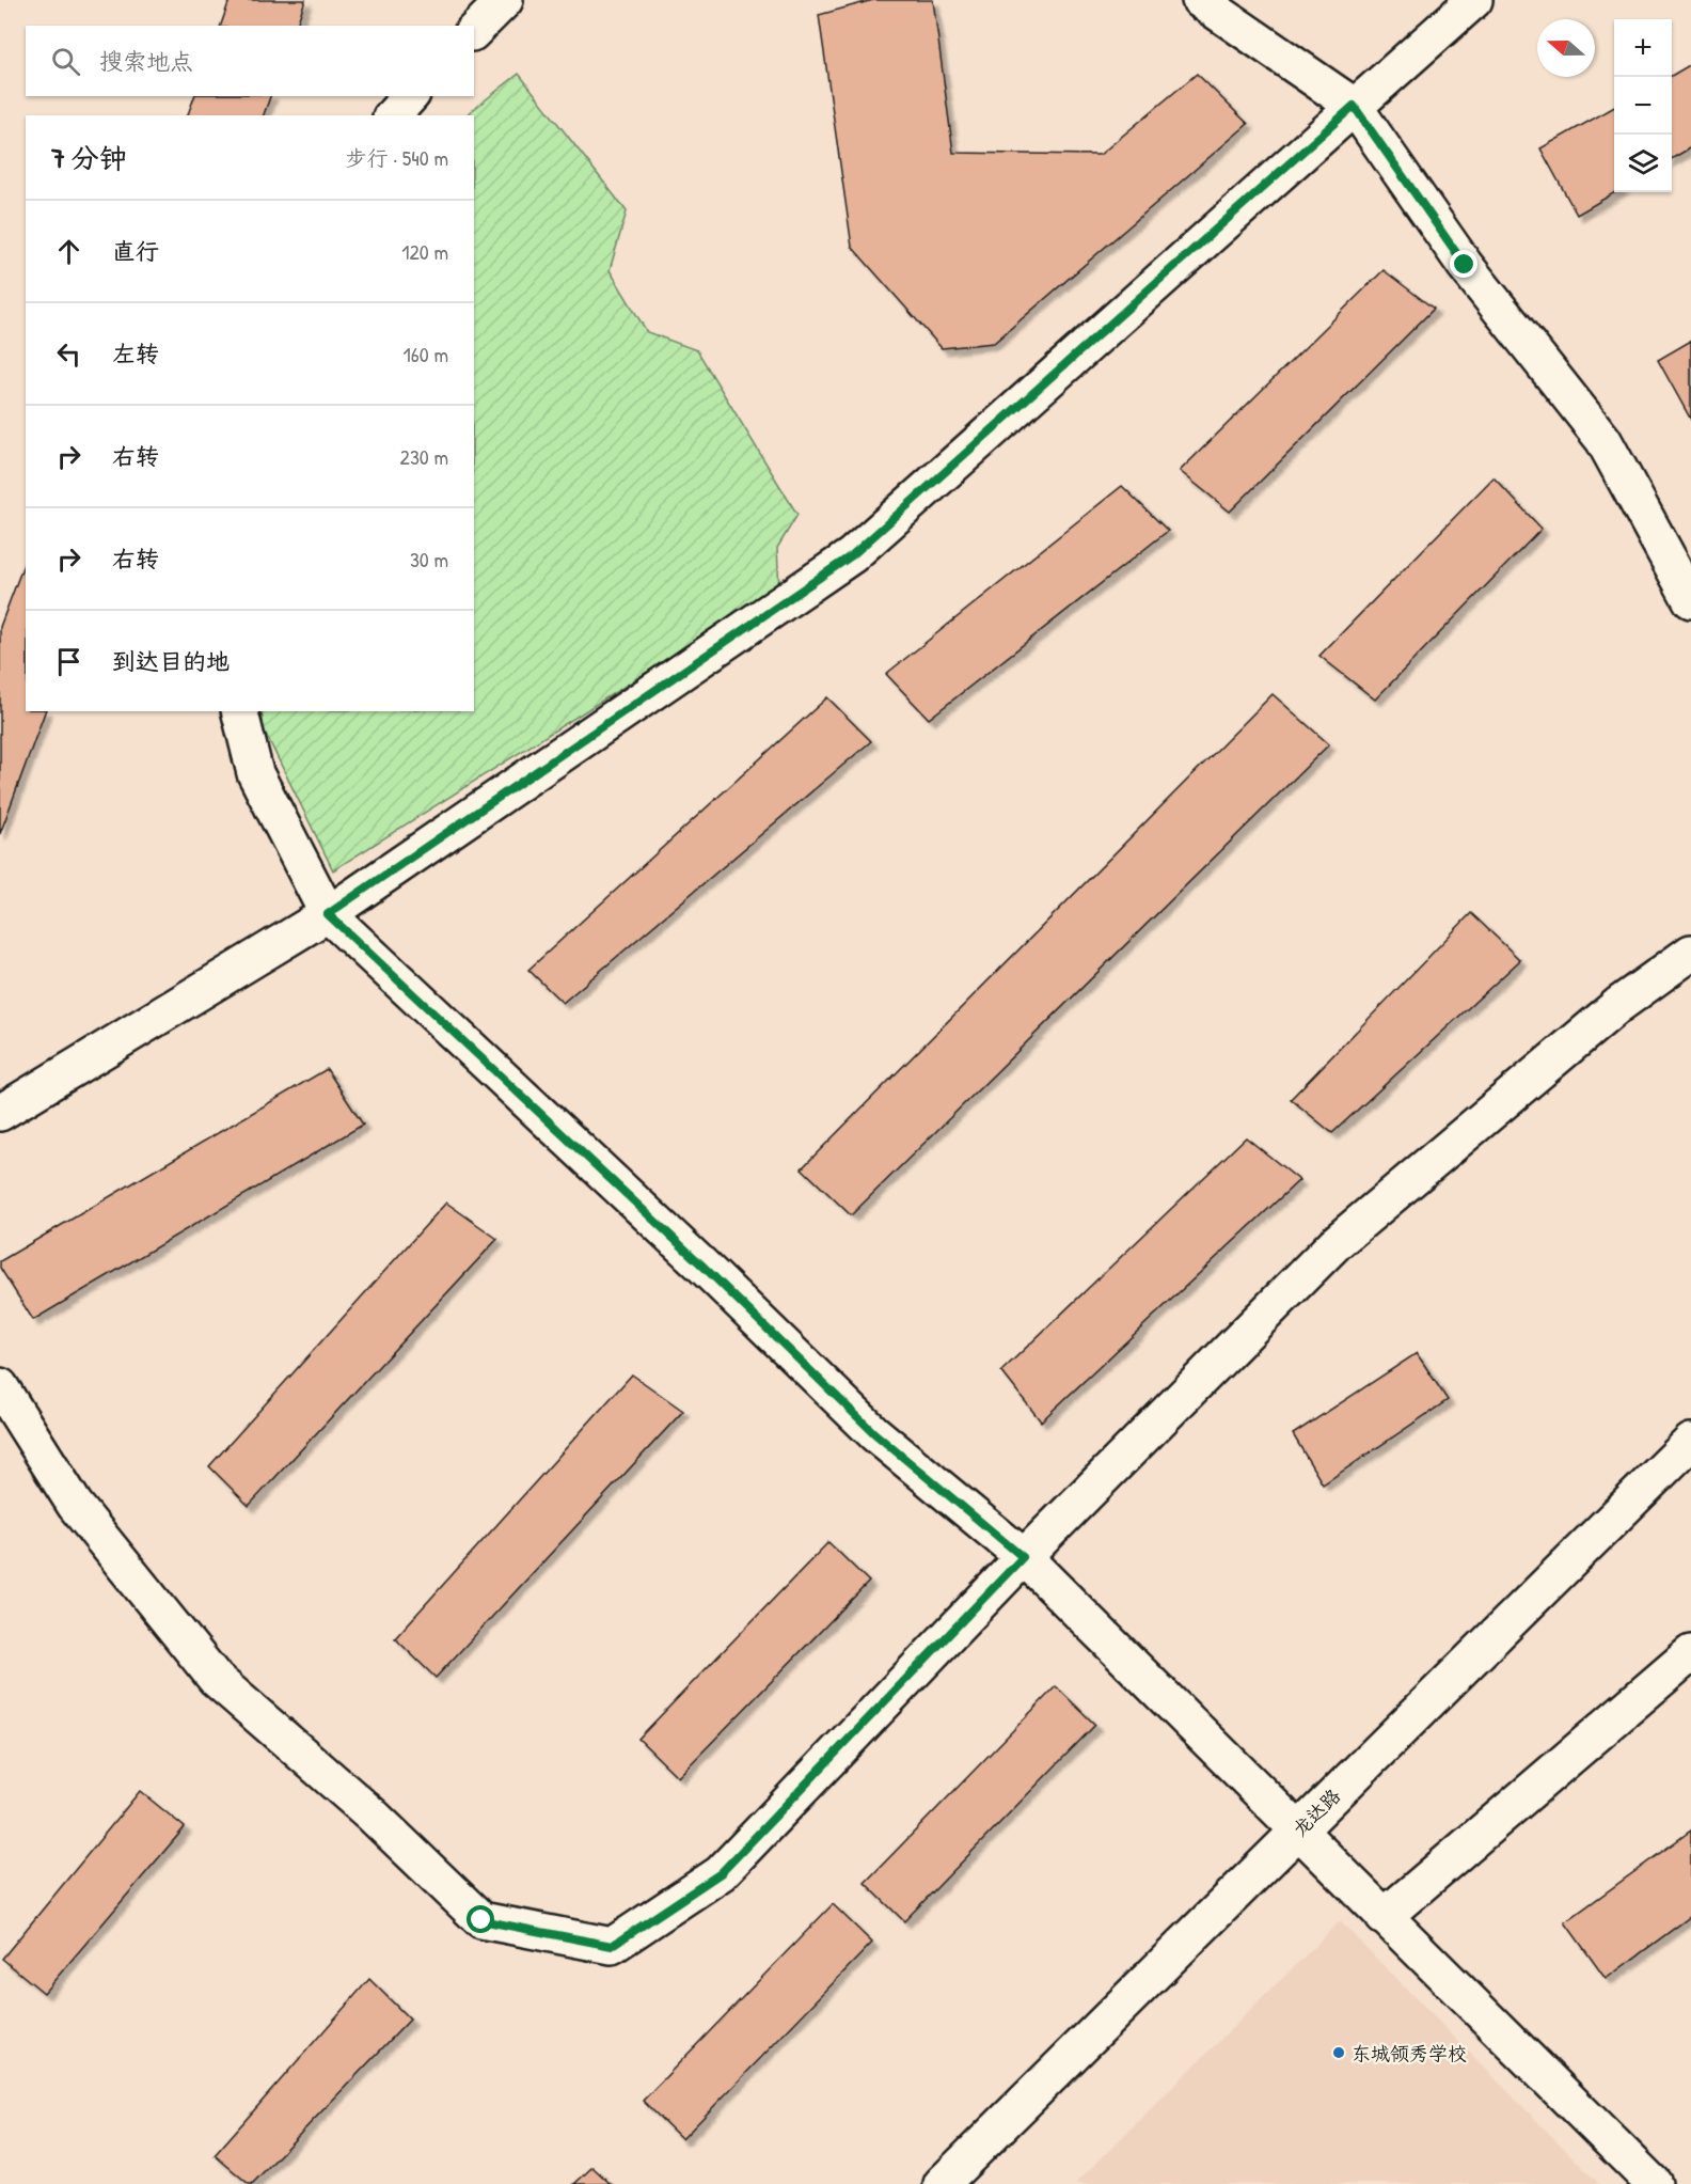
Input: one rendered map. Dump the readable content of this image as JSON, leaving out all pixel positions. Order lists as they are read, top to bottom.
{
  "streets": {
    "street": ["龙达路"]
  },
  "places": ["东城领秀学校"],
  "north": "left",
  "page": {
    "map_buttons": ["+", "−"],
    "search": "搜索地点",
    "heading": ["7 分钟", "步行 · 540 m"],
    "list": [
      ["直行", "120 m"],
      ["左转", "160 m"],
      ["右转", "230 m"],
      ["右转", "30 m"],
      "到达目的地"
    ]
  }
}
